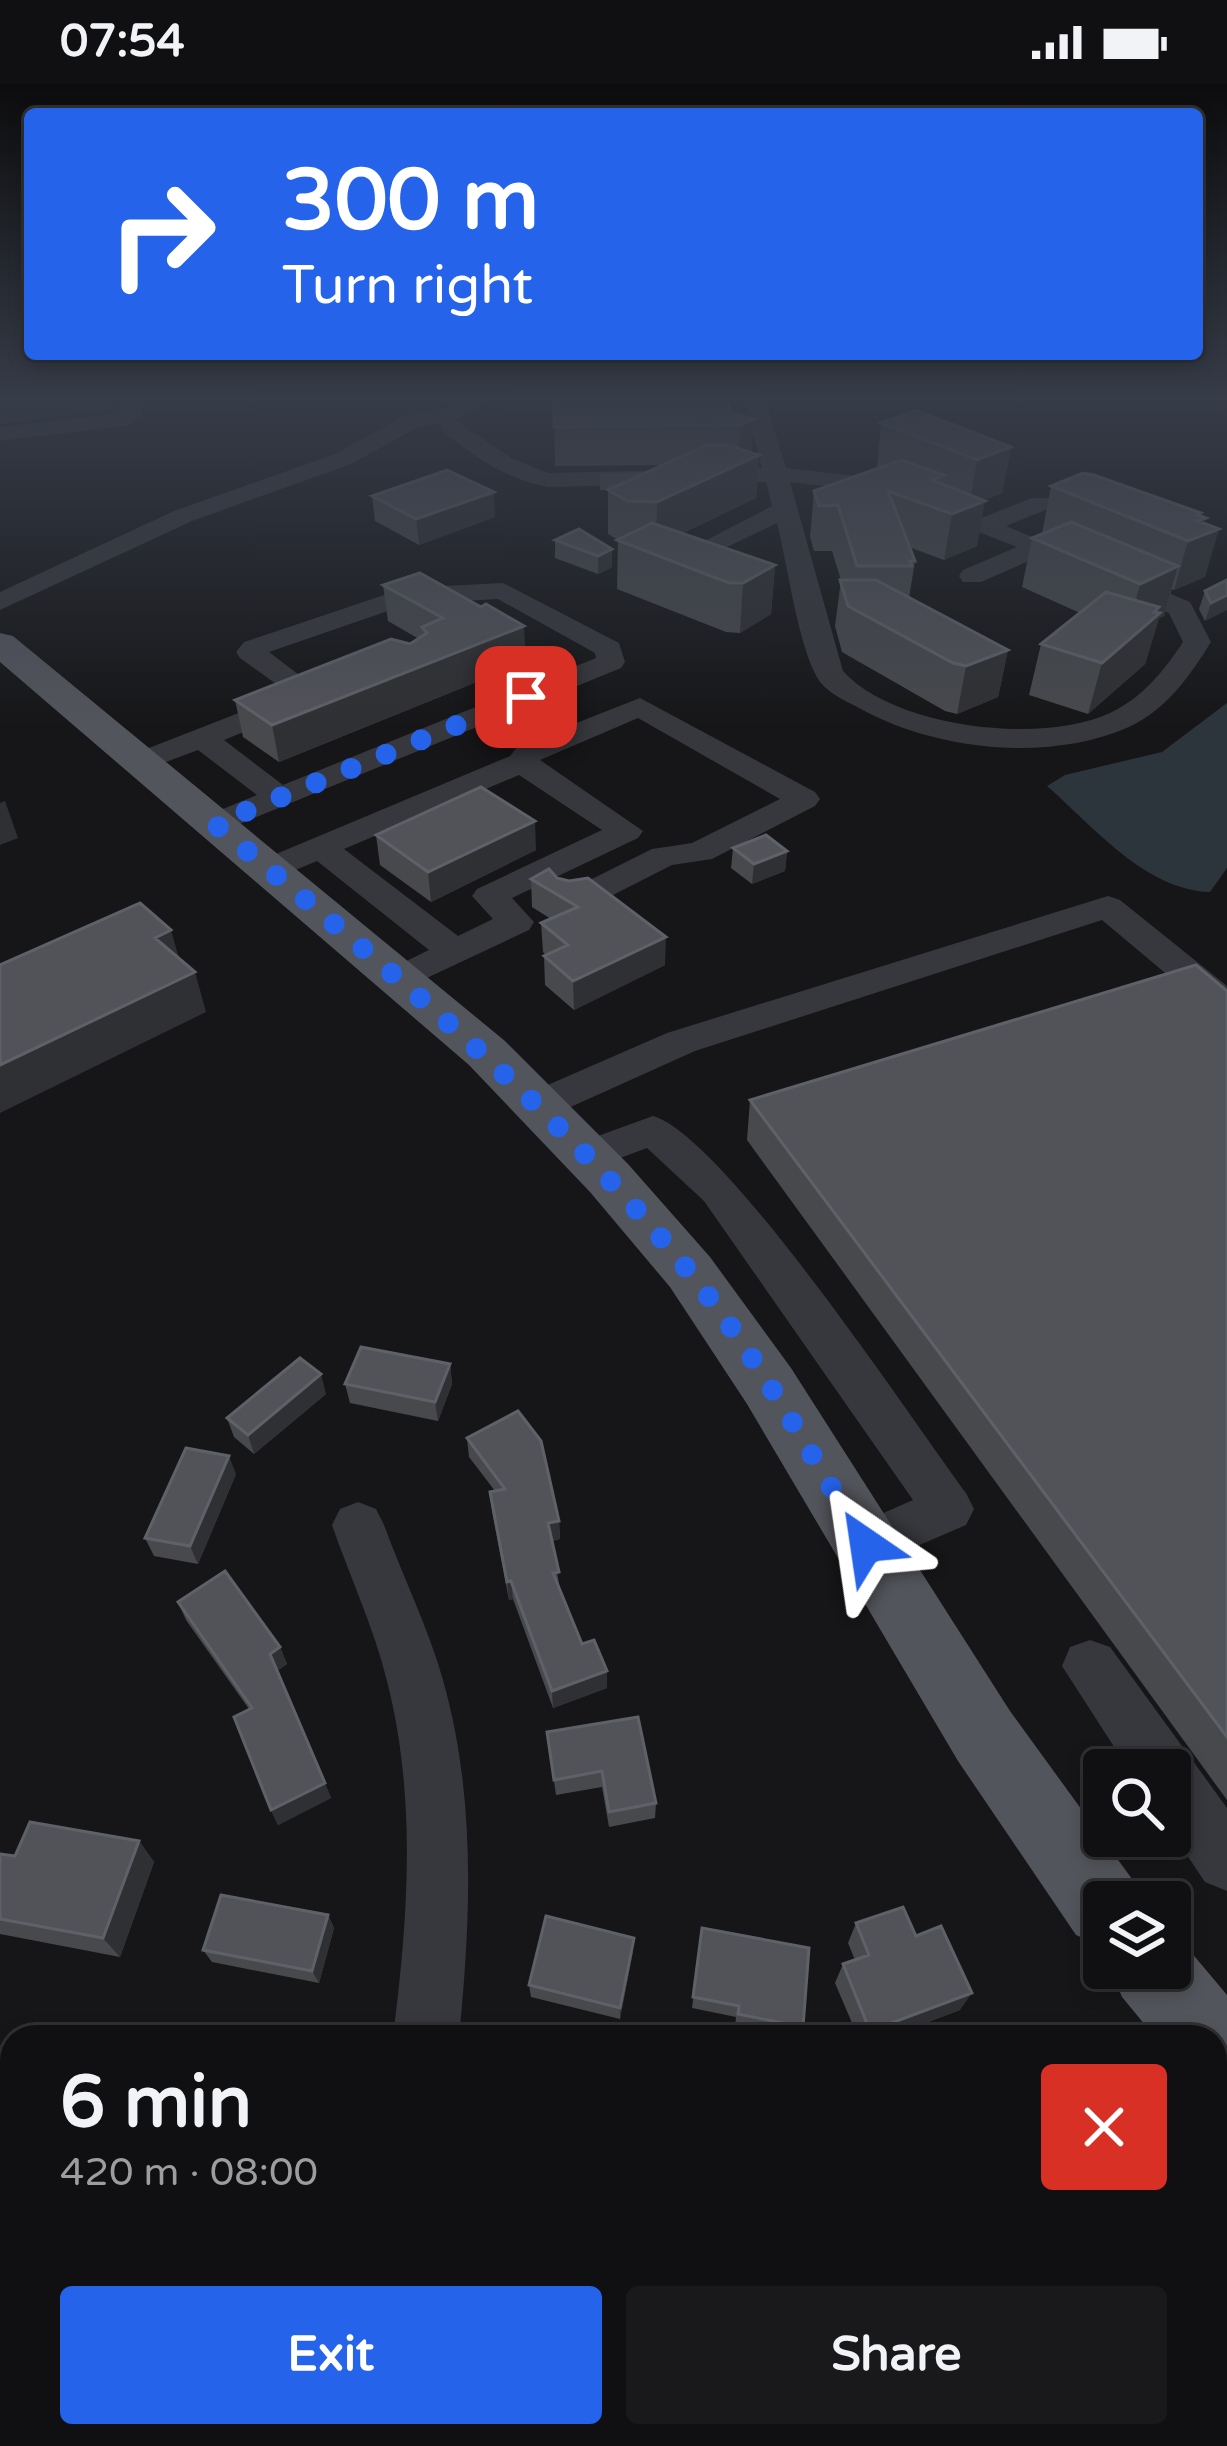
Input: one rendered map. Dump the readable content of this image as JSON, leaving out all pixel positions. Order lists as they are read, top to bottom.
{
  "page": {
    "status": "07:54",
    "turn": ["300 m", "Turn right"],
    "heading": ["6 min", "420 m · 08:00"],
    "buttons": ["Exit", "Share"]
  }
}
